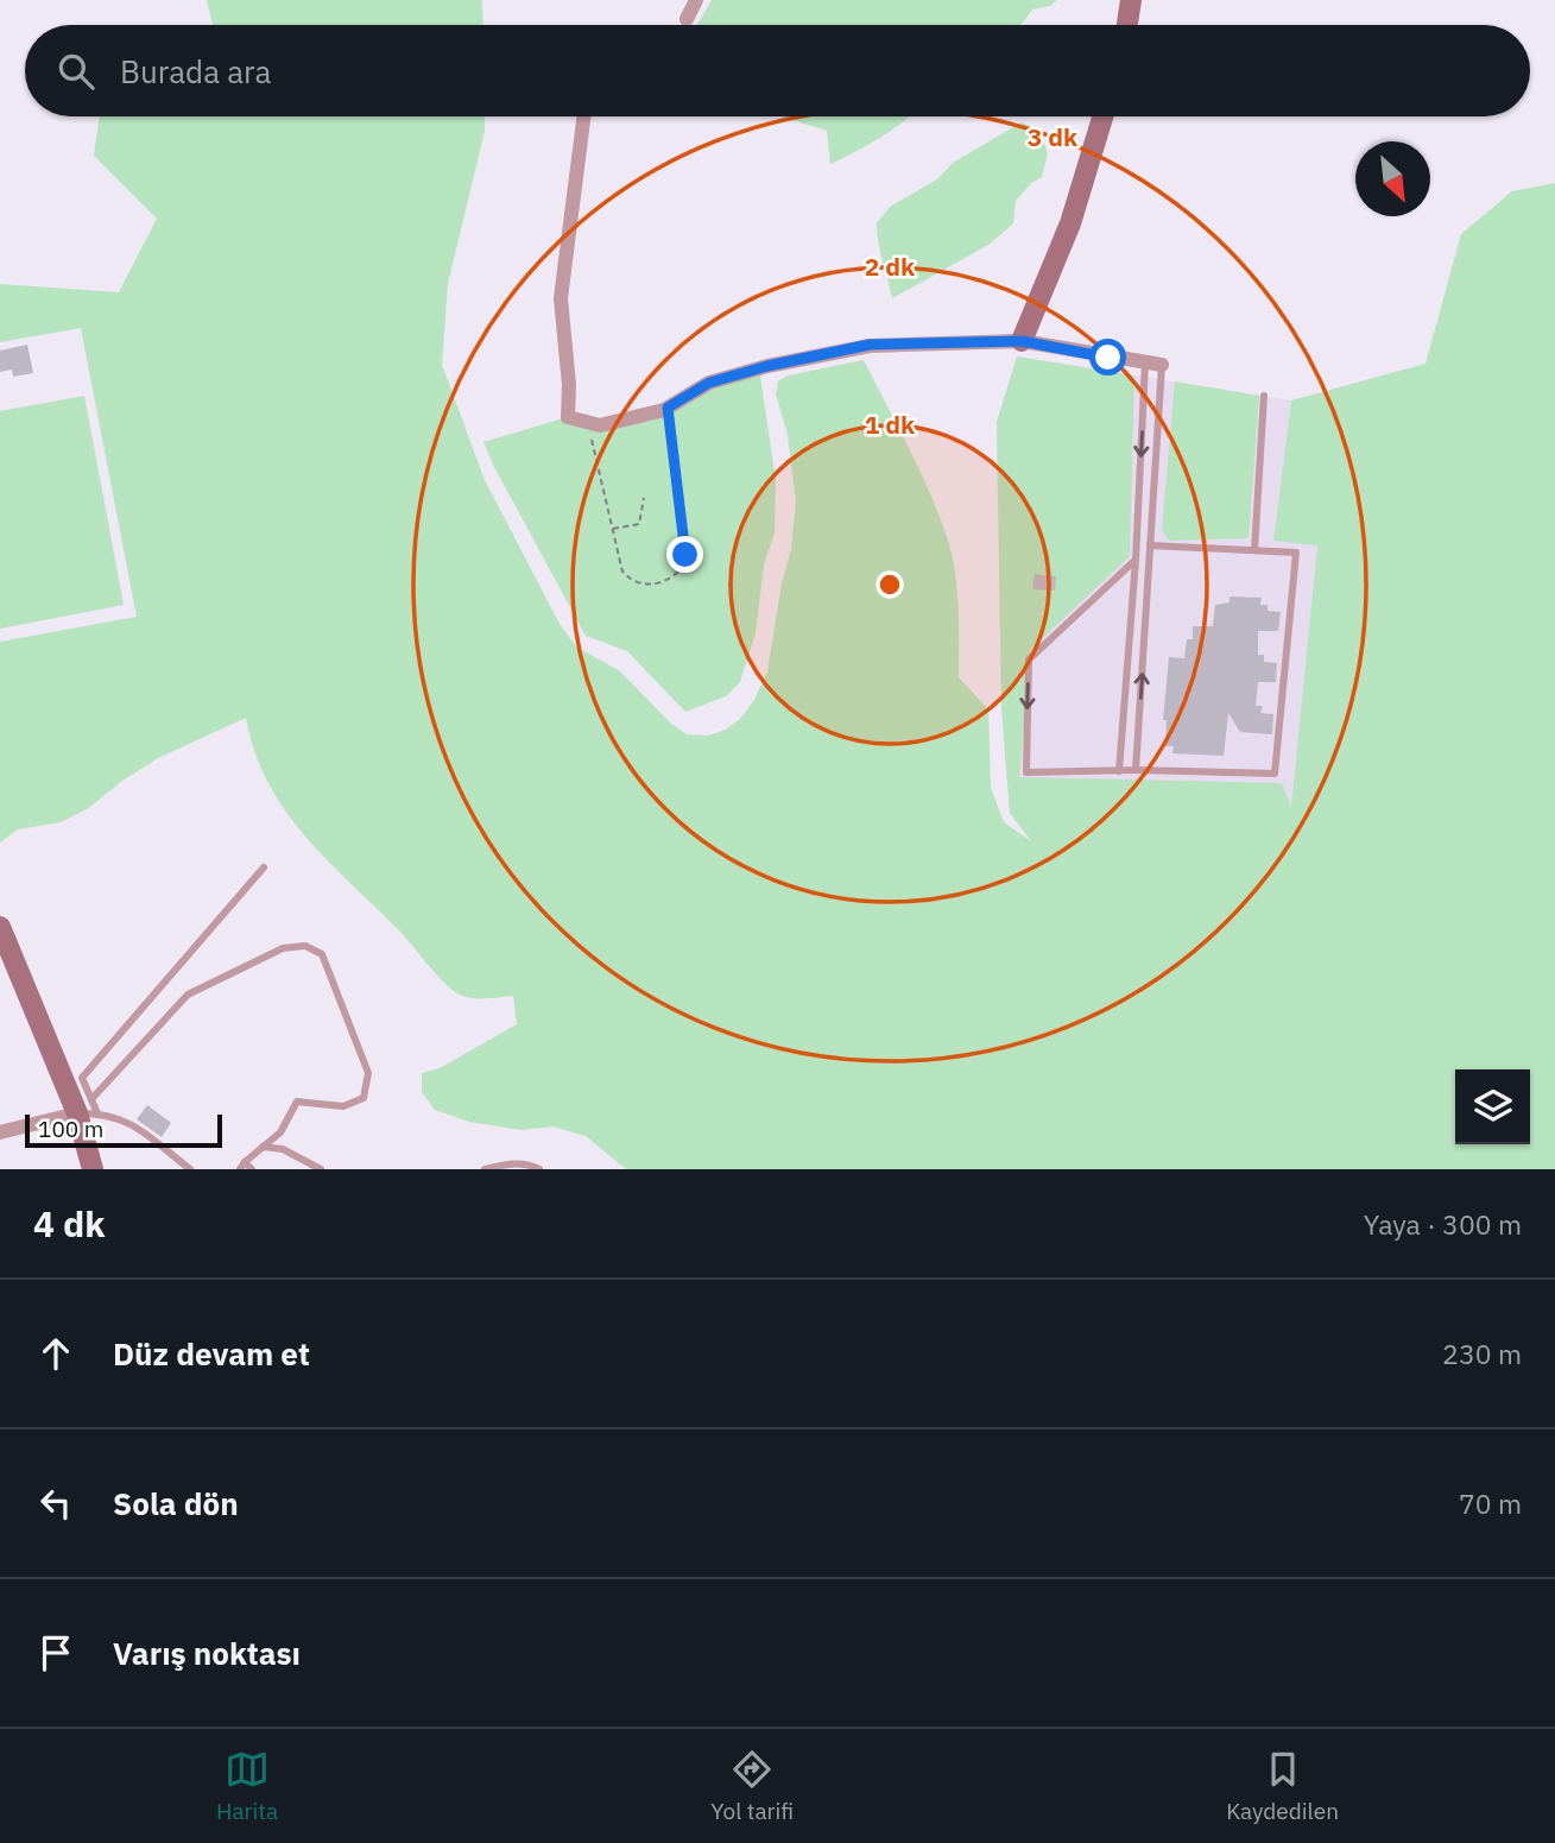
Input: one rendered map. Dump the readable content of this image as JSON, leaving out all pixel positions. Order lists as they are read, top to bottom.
{
  "scale_bar": "100 m",
  "north": "bottom right",
  "page": {
    "search": "Burada ara",
    "scale": "100 m",
    "heading": ["4 dk", "Yaya · 300 m"],
    "list": [
      ["Düz devam et", "230 m"],
      ["Sola dön", "70 m"],
      "Varış noktası"
    ],
    "nav": ["Harita", "Yol tarifi", "Kaydedilen"]
  },
  "rings": ["3 dk", "2 dk", "1 dk"]
}
